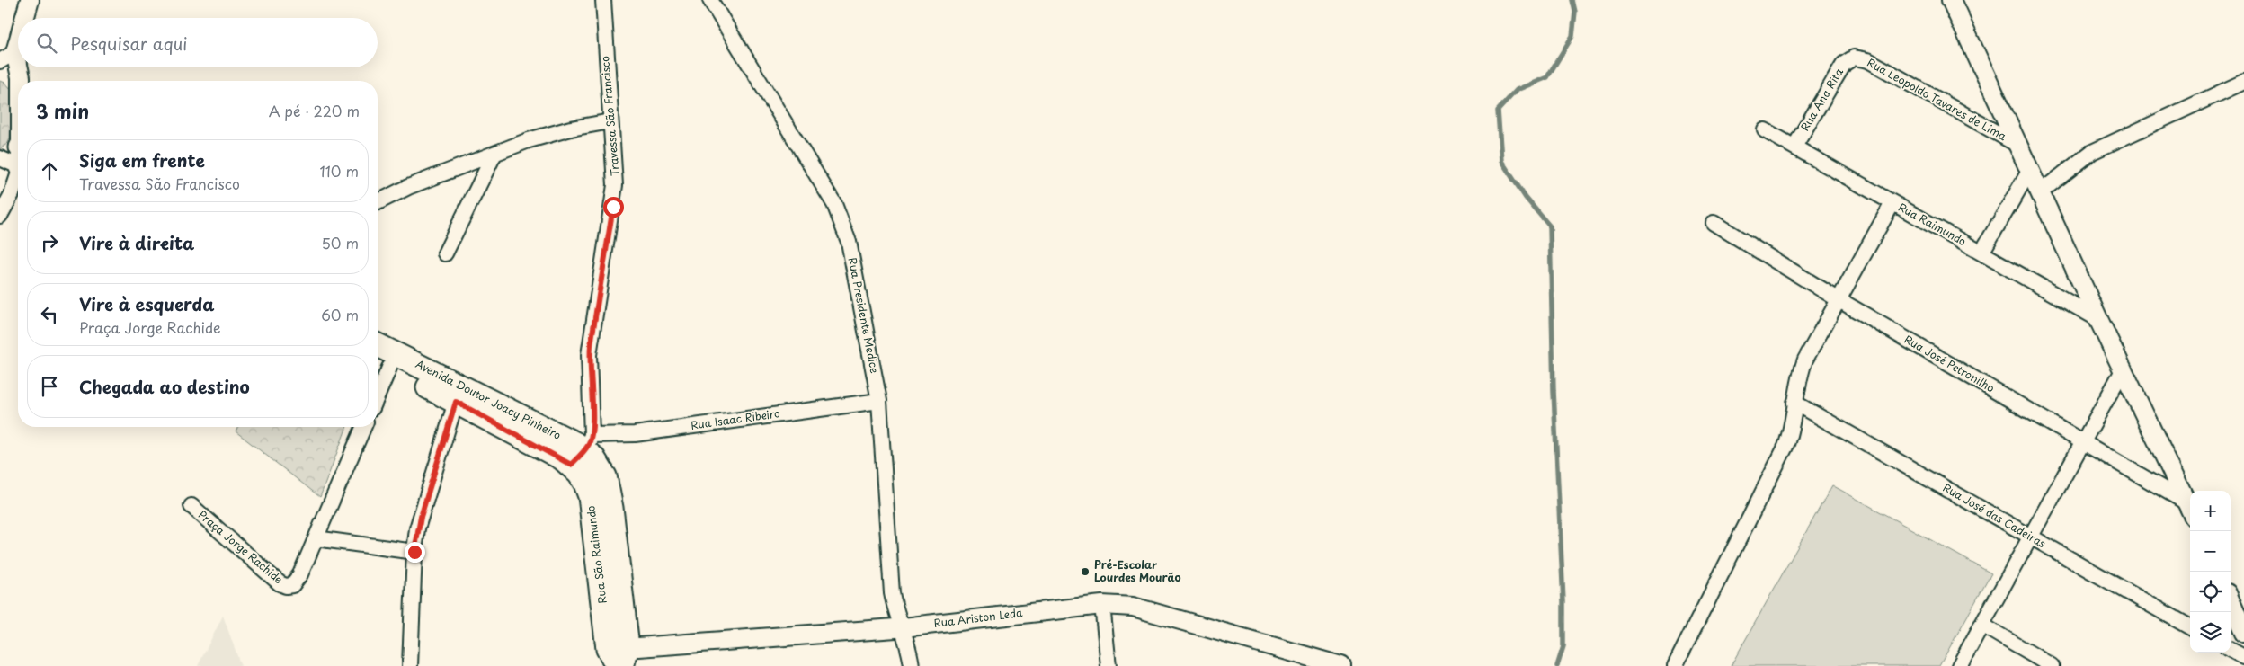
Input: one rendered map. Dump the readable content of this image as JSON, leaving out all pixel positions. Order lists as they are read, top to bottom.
{
  "streets": {
    "main road": ["Avenida Doutor Joacy Pinheiro", "Rua São Raimundo"],
    "street": [
      "Rua Ana Rita",
      "Rua Leopoldo Tavares de Lima",
      "Travessa São Francisco",
      "Rua Raimundo",
      "Rua Presidente Medice",
      "Rua José Petronilho",
      "Rua Isaac Ribeiro",
      "Rua José das Cadeiras",
      "Praça Jorge Rachide",
      "Rua Ariston Leda"
    ]
  },
  "crossings": [
    ["Rua Ana Rita", "Rua Leopoldo Tavares de Lima"],
    ["Rua Ana Rita", "Rua Raimundo"],
    ["Travessa São Francisco", "Avenida Doutor Joacy Pinheiro"],
    ["Travessa São Francisco", "Rua Isaac Ribeiro"],
    ["Travessa São Francisco", "Rua São Raimundo"],
    ["Rua Presidente Medice", "Rua Isaac Ribeiro"],
    ["Rua Presidente Medice", "Rua Ariston Leda"],
    ["Avenida Doutor Joacy Pinheiro", "Rua Isaac Ribeiro"],
    ["Avenida Doutor Joacy Pinheiro", "Rua São Raimundo"],
    ["Rua Isaac Ribeiro", "Rua São Raimundo"],
    ["Rua São Raimundo", "Rua Ariston Leda"]
  ],
  "places": ["Pré-Escolar Lourdes Mourão"],
  "page": {
    "search": "Pesquisar aqui",
    "heading": ["3 min", "A pé · 220 m"],
    "list": [
      ["Siga em frente", "Travessa São Francisco", "110 m"],
      ["Vire à direita", "50 m"],
      ["Vire à esquerda", "Praça Jorge Rachide", "60 m"],
      "Chegada ao destino"
    ],
    "map_buttons": ["+", "−"]
  }
}
